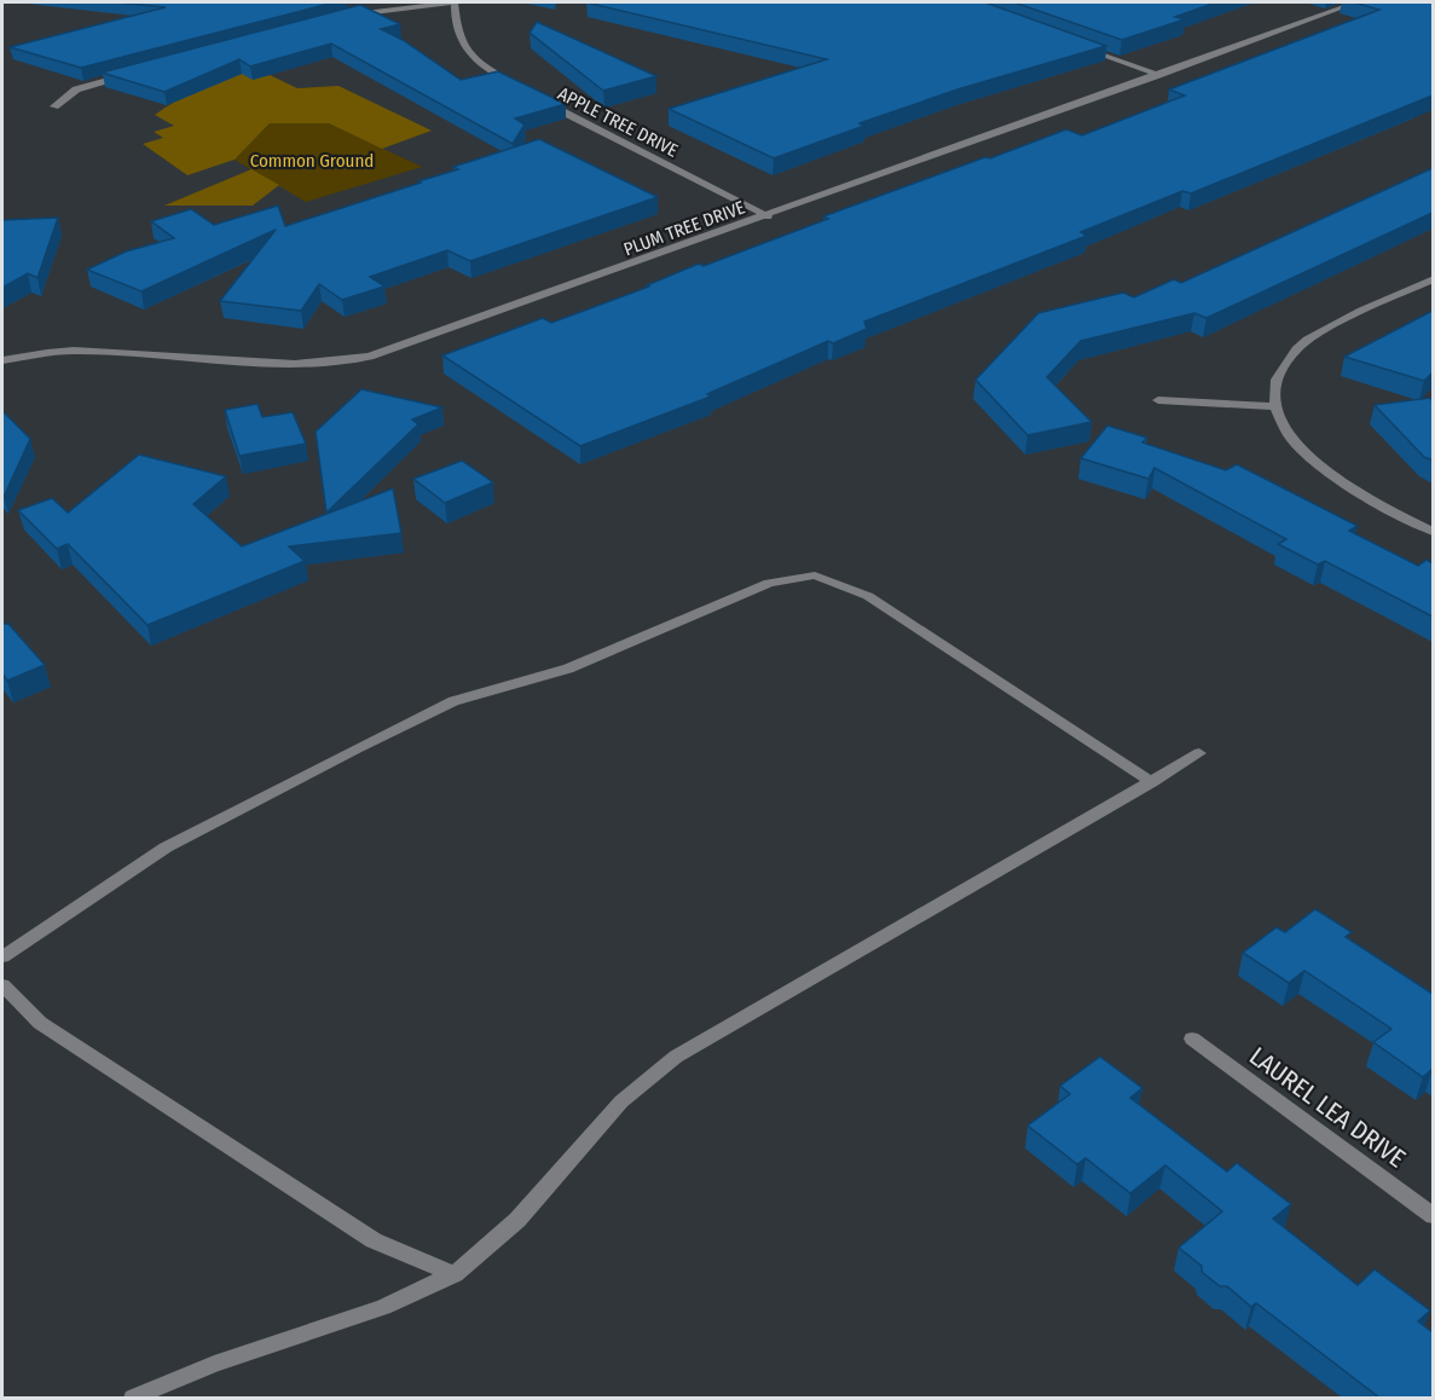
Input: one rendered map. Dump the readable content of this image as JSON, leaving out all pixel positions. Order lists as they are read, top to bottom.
{
  "streets": {
    "street": ["APPLE TREE DRIVE", "PLUM TREE DRIVE", "LAUREL LEA DRIVE"]
  },
  "crossings": [
    ["APPLE TREE DRIVE", "PLUM TREE DRIVE"]
  ],
  "parks": ["Common Ground"]
}
